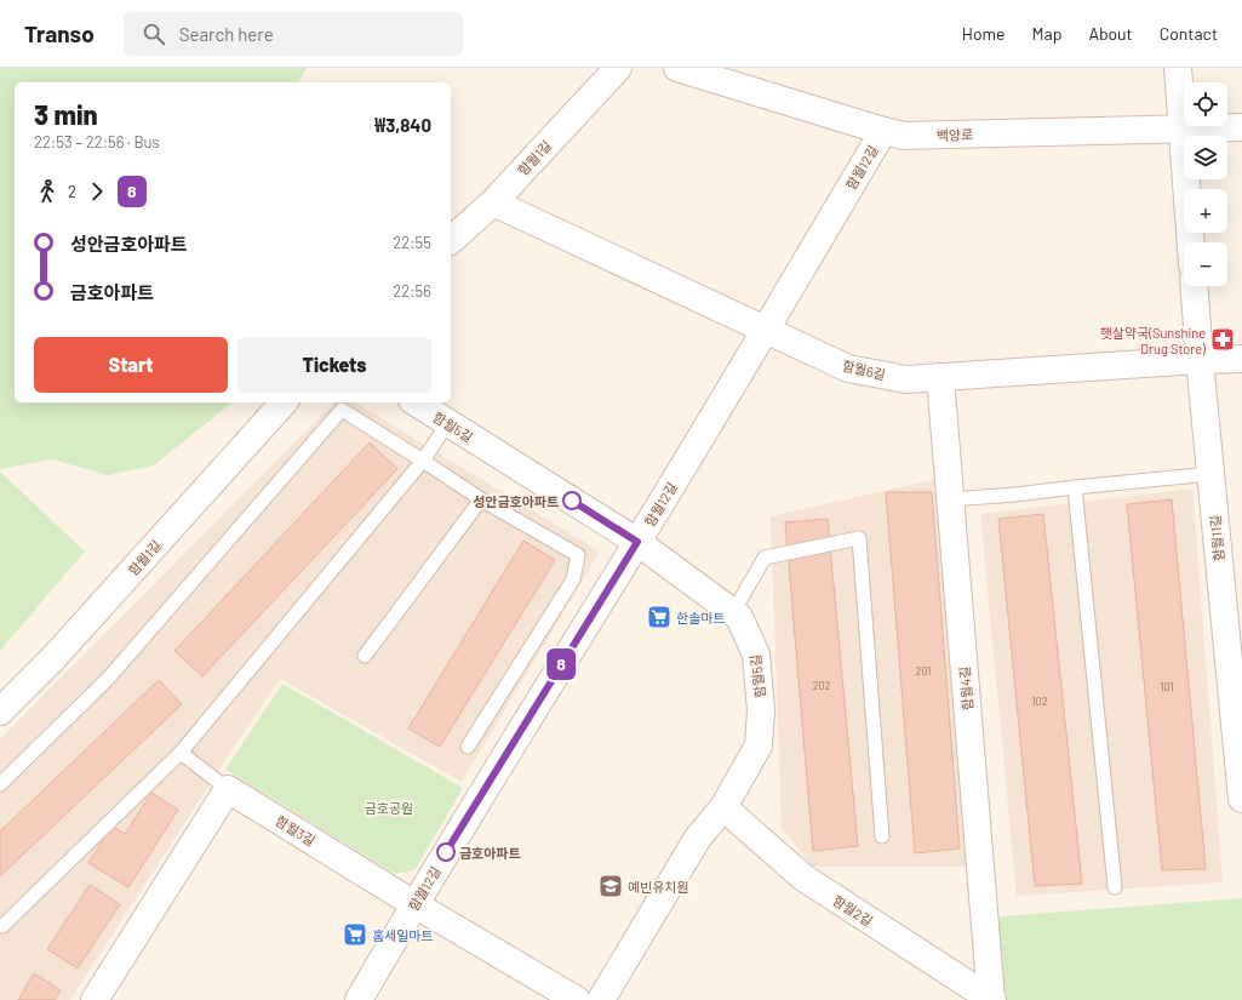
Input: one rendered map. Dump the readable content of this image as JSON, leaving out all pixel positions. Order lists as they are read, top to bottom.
{
  "streets": {
    "street": [
      "백양로",
      "함월1길",
      "함월12길",
      "함월6길",
      "함월5길",
      "함월11길",
      "함월4길",
      "함월3길",
      "함월2길"
    ]
  },
  "crossings": [
    ["백양로", "함월12길"],
    ["함월1길", "함월6길"],
    ["함월12길", "함월6길"],
    ["함월12길", "함월5길"],
    ["함월12길", "함월3길"],
    ["함월6길", "함월11길"],
    ["함월6길", "함월4길"],
    ["함월5길", "함월2길"],
    ["함월4길", "함월2길"]
  ],
  "parks": ["금호공원"],
  "places": {
    "pharmacy": ["햇살약국(Sunshine Drug Store)"],
    "other": ["성안금호아파트", "금호아파트"],
    "supermarket": ["한솔마트", "홈세일마트"],
    "school or university": ["예빈유치원"]
  },
  "lines": ["bus line 8"],
  "house_numbers": [
    "201",
    "202",
    "101",
    "102"
  ],
  "page": {
    "header": "Transo",
    "search": "Search here",
    "nav": [
      "Home",
      "Map",
      "About",
      "Contact"
    ],
    "on_map": "8",
    "map_buttons": ["+", "−"],
    "heading": ["3 min", "22:53 – 22:56 · Bus", "₩3,840"],
    "legs": ["2", "8"],
    "list": [
      {
        "name": "성안금호아파트",
        "value": "22:55"
      },
      {
        "name": "금호아파트",
        "value": "22:56"
      }
    ],
    "buttons": ["Start", "Tickets"]
  }
}
